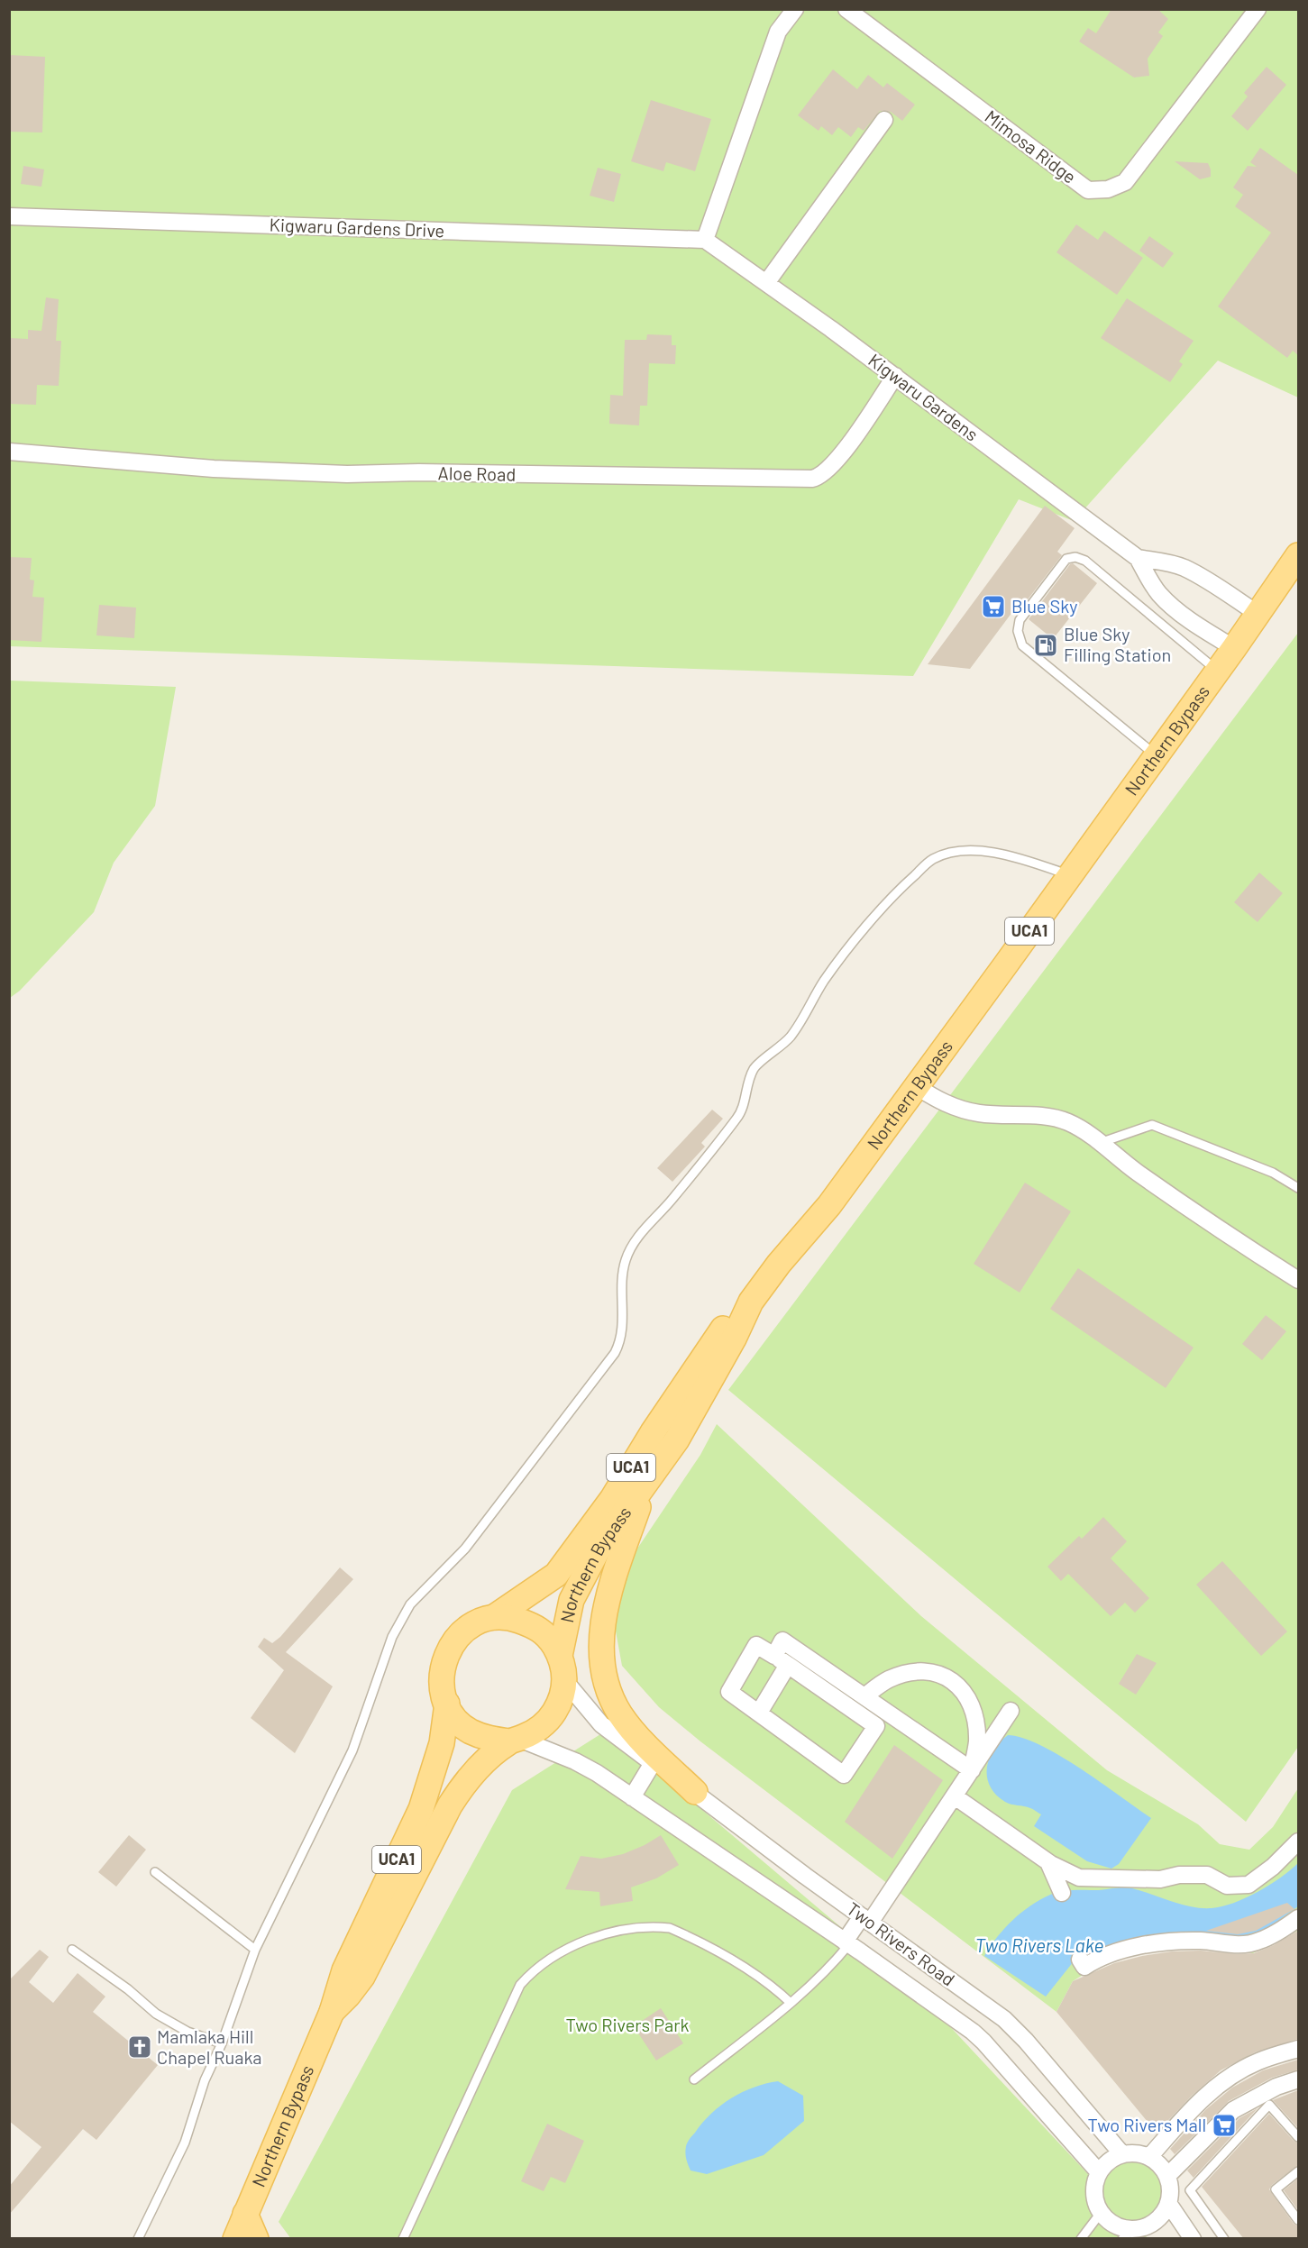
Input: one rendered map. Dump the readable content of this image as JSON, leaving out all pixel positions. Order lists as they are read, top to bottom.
{
  "streets": {
    "main road": ["Northern Bypass", "UCA1"],
    "street": [
      "Mimosa Ridge",
      "Kigwaru Gardens Drive",
      "Kigwaru Gardens",
      "Aloe Road",
      "Two Rivers Road"
    ]
  },
  "crossings": [
    ["Kigwaru Gardens Drive", "Kigwaru Gardens"],
    ["Kigwaru Gardens", "Aloe Road"],
    ["Kigwaru Gardens", "Northern Bypass"],
    ["Northern Bypass", "UCA1"],
    ["Northern Bypass", "Two Rivers Road"],
    ["UCA1", "Two Rivers Road"]
  ],
  "water": ["Two Rivers Lake"],
  "parks": ["Two Rivers Park"],
  "places": {
    "supermarket": ["Blue Sky", "Two Rivers Mall"],
    "fuel station": ["Blue Sky Filling Station"],
    "church": ["Mamlaka Hill Chapel Ruaka"]
  }
}
